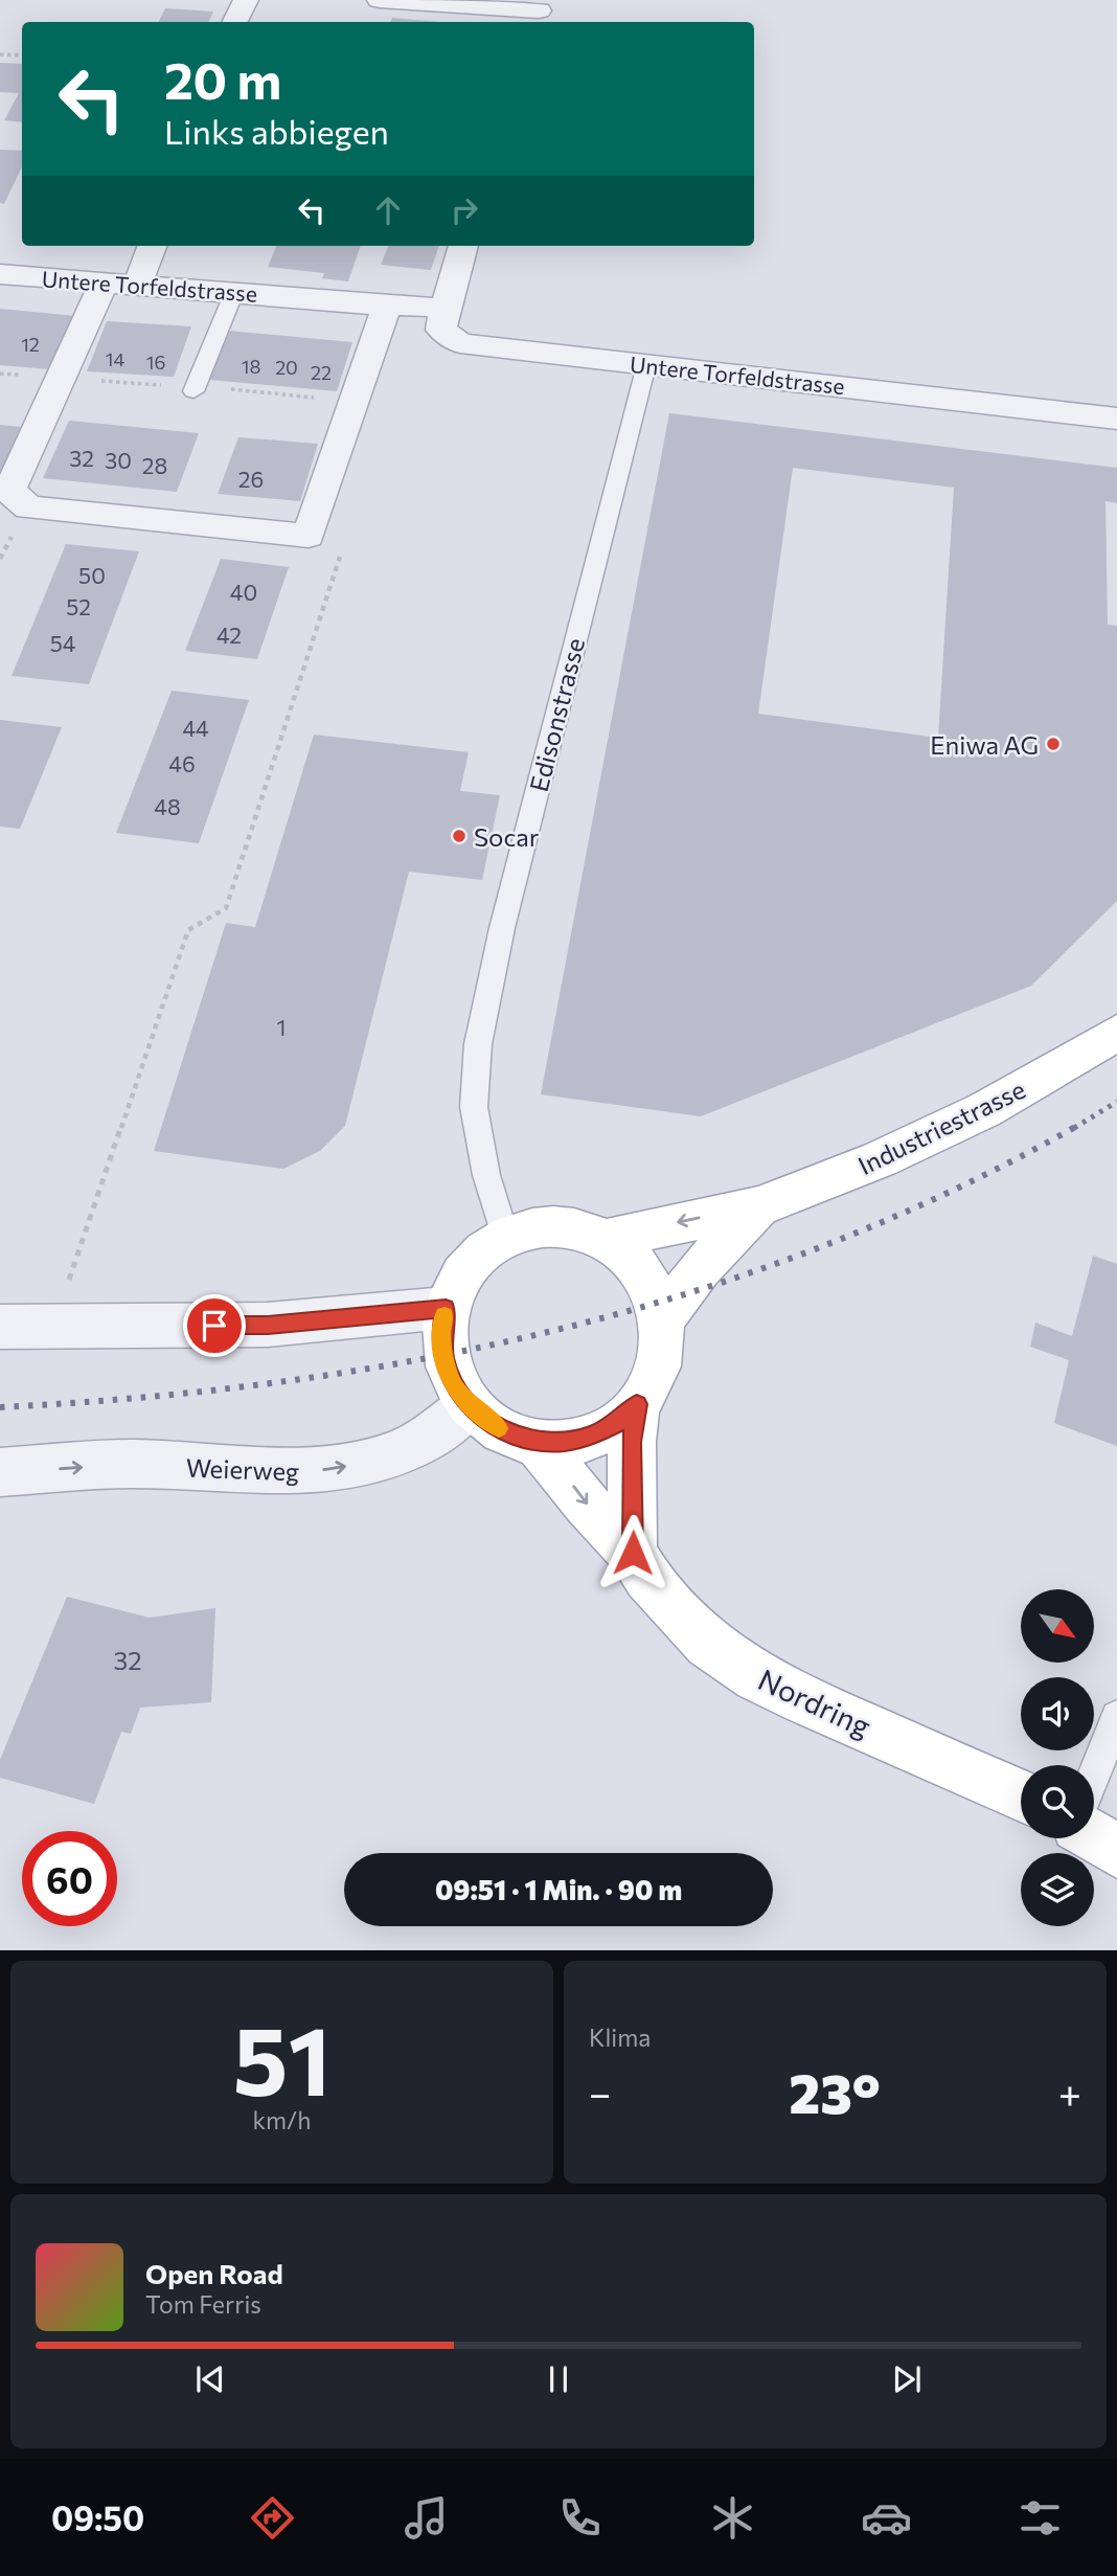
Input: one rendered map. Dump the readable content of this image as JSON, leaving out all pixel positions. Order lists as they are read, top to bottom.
{
  "streets": {
    "main road": ["Industriestrasse", "Nordring"],
    "street": ["Untere Torfeldstrasse", "Weierweg"],
    "lane": ["Edisonstrasse"]
  },
  "crossings": [
    ["Untere Torfeldstrasse", "Edisonstrasse"],
    ["Edisonstrasse", "Industriestrasse"],
    ["Edisonstrasse", "Weierweg"],
    ["Edisonstrasse", "Nordring"],
    ["Industriestrasse", "Weierweg"],
    ["Industriestrasse", "Nordring"],
    ["Weierweg", "Nordring"]
  ],
  "places": ["Eniwa AG", "Socar"],
  "house_numbers": [
    "12",
    "14",
    "16",
    "18",
    "20",
    "22",
    "32",
    "30",
    "28",
    "26",
    "50",
    "40",
    "52",
    "42",
    "54",
    "44",
    "46",
    "48",
    "1",
    "32"
  ],
  "north": "bottom right",
  "page": {
    "turn": ["20 m", "Links abbiegen"],
    "limit": "60",
    "trip": "09:51 · 1 Min. · 90 m",
    "tile": [
      ["51", "km/h"],
      "Klima"
    ],
    "heat": ["−", "23°", "+"],
    "song": ["Open Road", "Tom Ferris"],
    "tabs": "09:50"
  }
}
